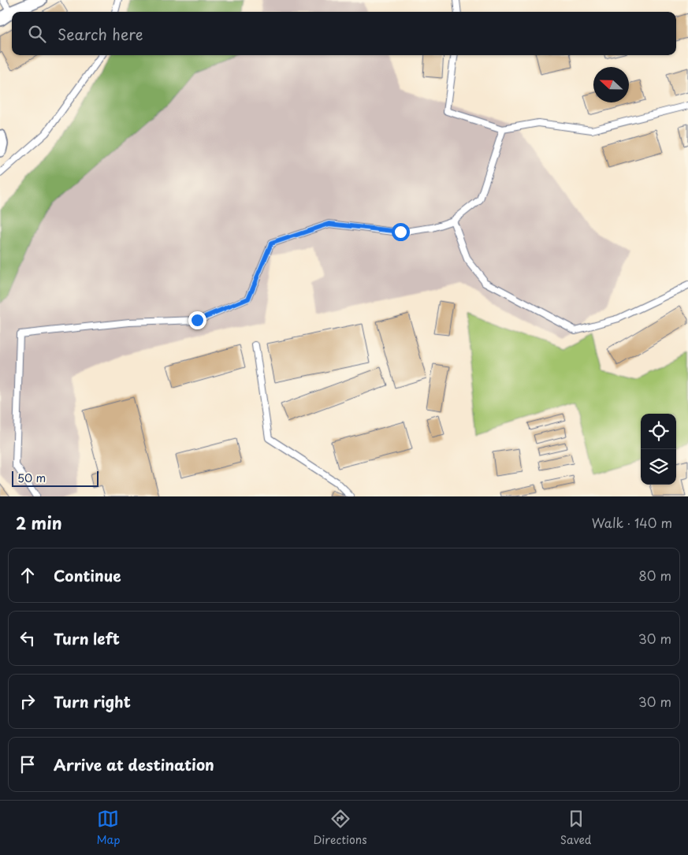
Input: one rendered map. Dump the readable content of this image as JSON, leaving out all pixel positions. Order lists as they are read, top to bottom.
{
  "scale_bar": "50 m",
  "north": "left",
  "page": {
    "search": "Search here",
    "scale": "50 m",
    "heading": ["2 min", "Walk · 140 m"],
    "list": [
      ["Continue", "80 m"],
      ["Turn left", "30 m"],
      ["Turn right", "30 m"],
      "Arrive at destination"
    ],
    "nav": ["Map", "Directions", "Saved"]
  }
}
